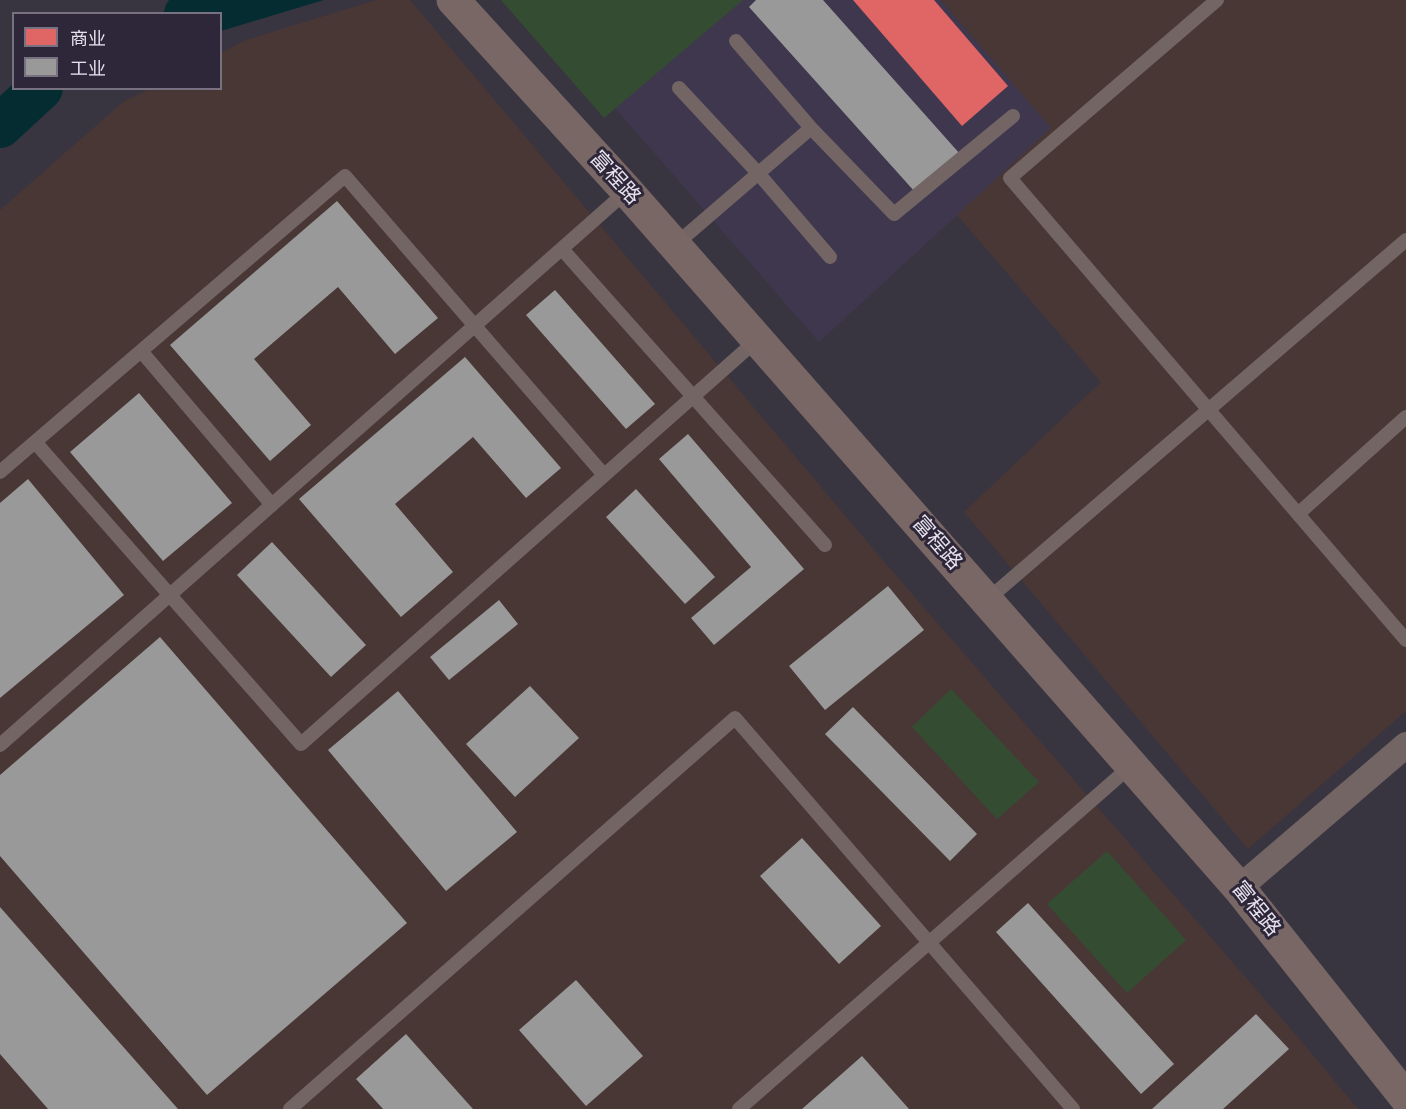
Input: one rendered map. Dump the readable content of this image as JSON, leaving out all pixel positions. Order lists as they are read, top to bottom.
{
  "streets": {
    "main road": ["富程路"]
  },
  "legend": ["商业", "工业"]
}
